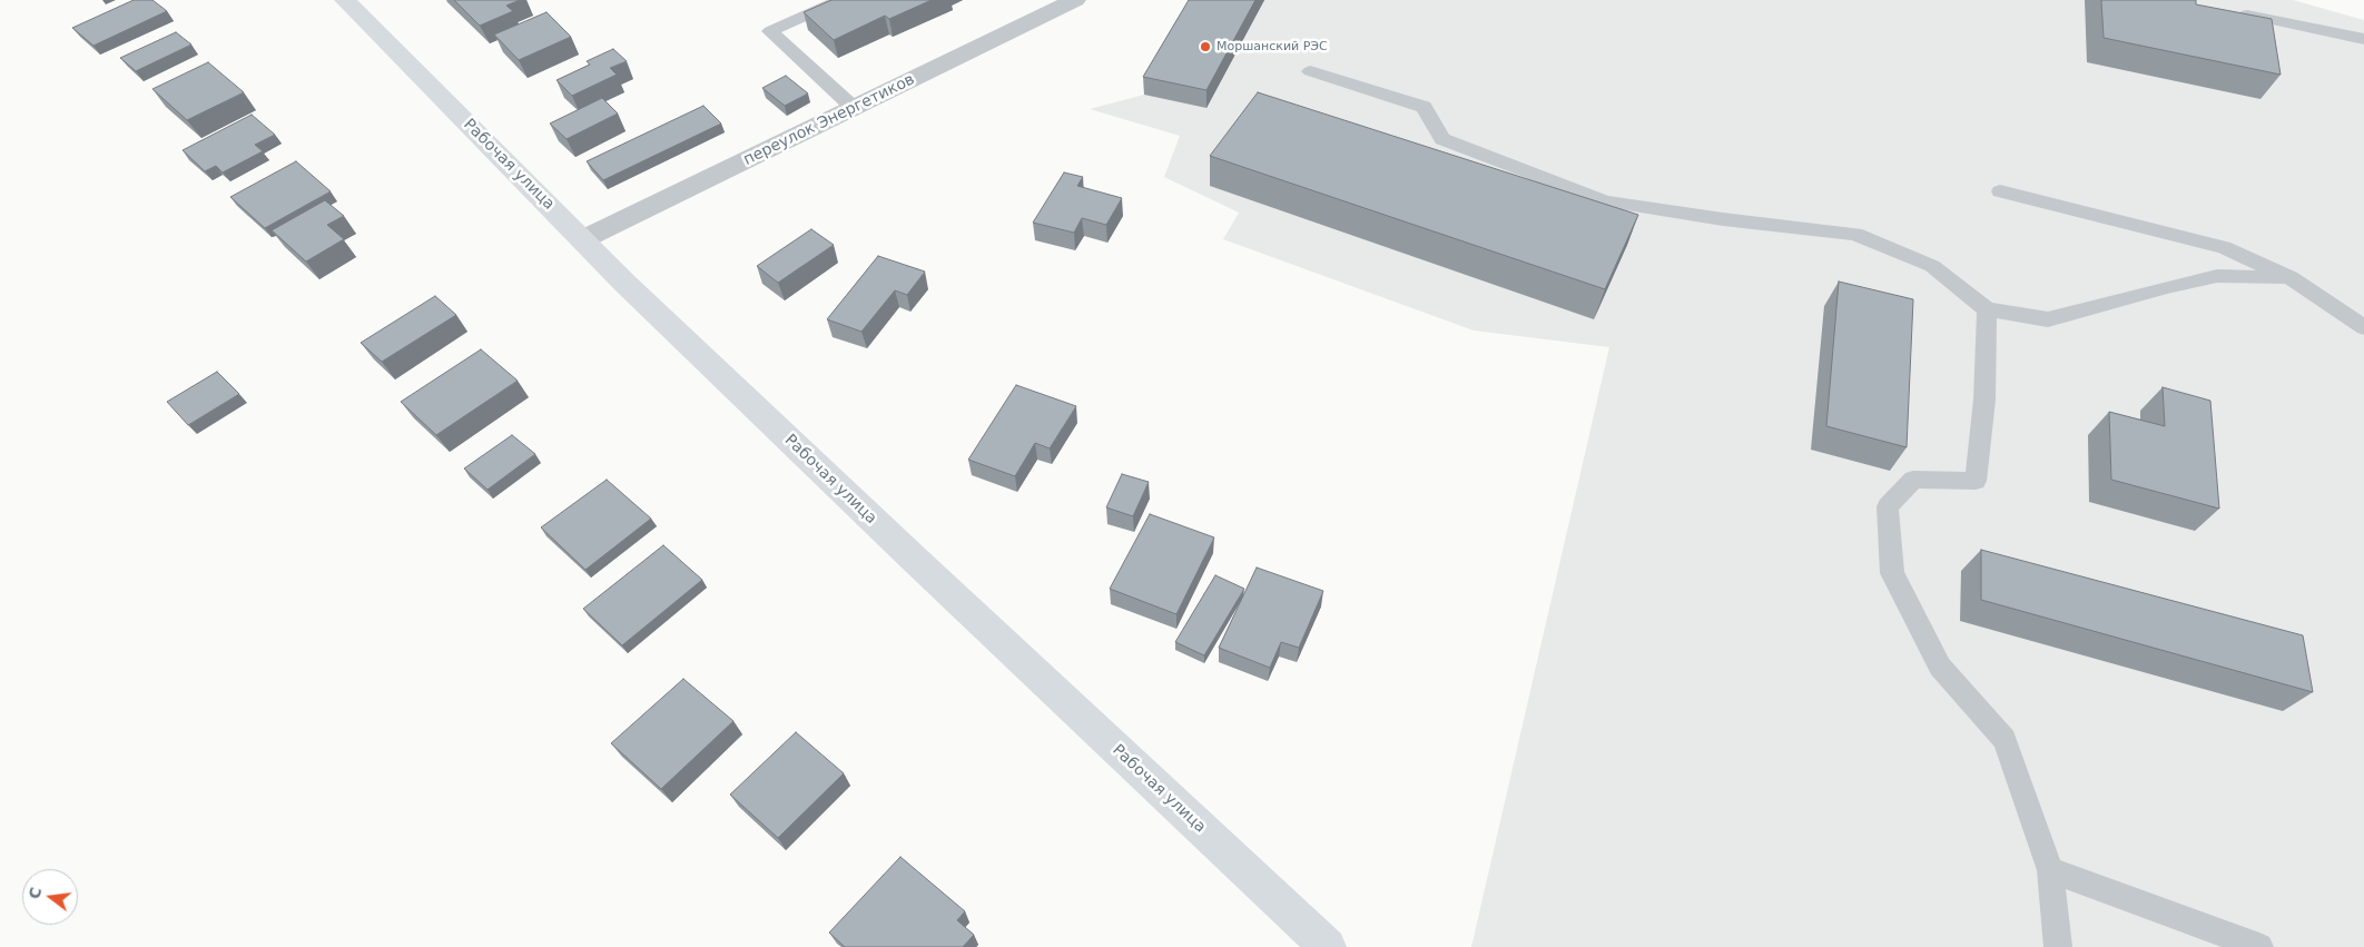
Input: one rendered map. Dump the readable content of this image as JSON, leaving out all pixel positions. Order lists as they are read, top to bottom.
{
  "streets": {
    "street": ["переулок Энергетиков", "Рабочая улица"]
  },
  "crossings": [
    ["переулок Энергетиков", "Рабочая улица"]
  ],
  "places": ["Моршанский РЭС"],
  "north": "left"
}
